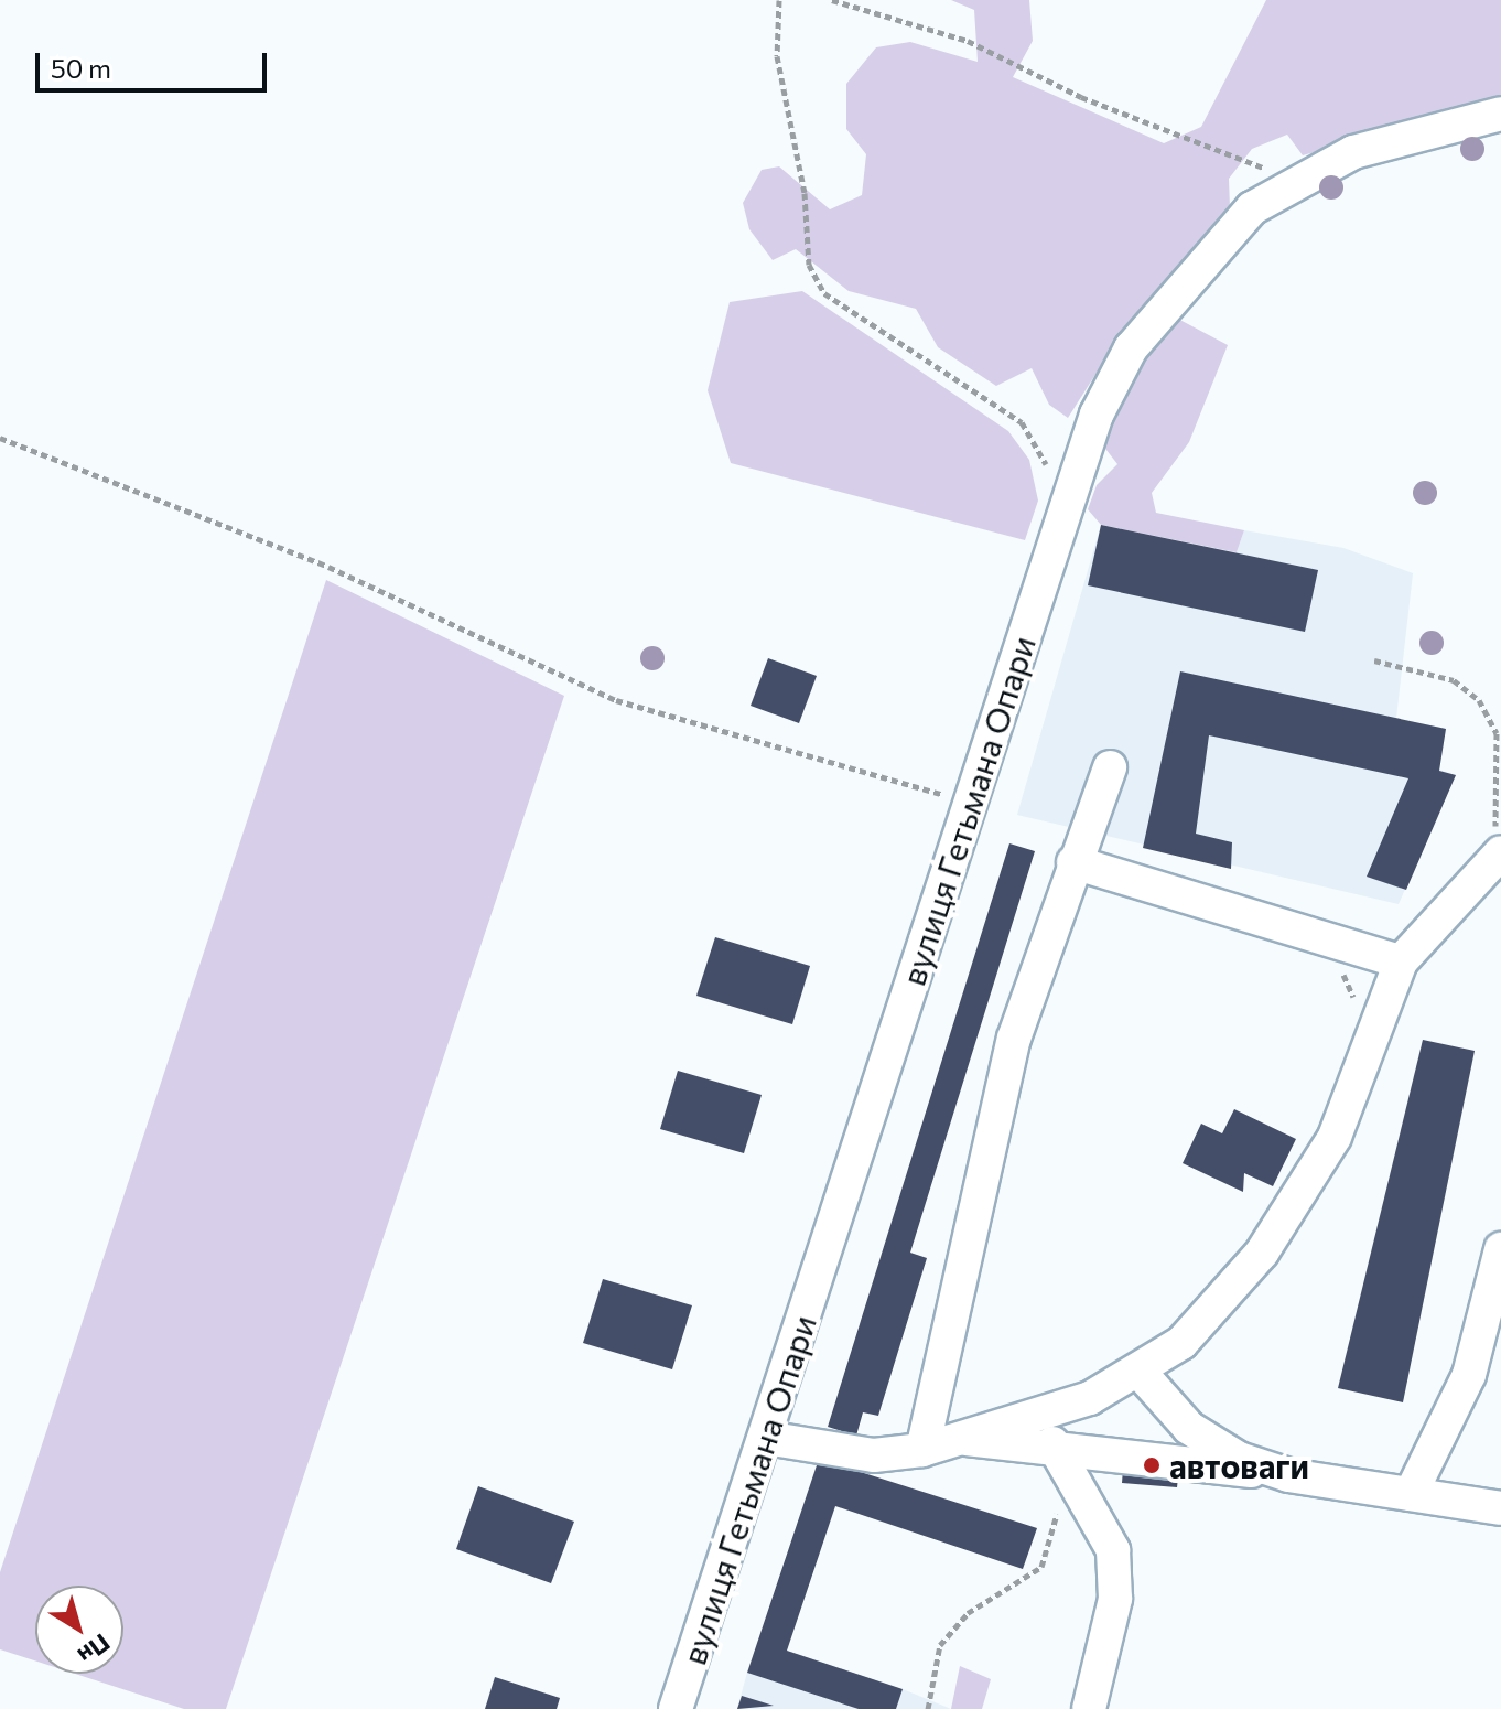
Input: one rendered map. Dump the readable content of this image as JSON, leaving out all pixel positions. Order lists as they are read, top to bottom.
{
  "streets": {
    "street": ["вулиця Гетьмана Опари"]
  },
  "places": ["автоваги"],
  "scale_bar": "50 m",
  "north": "bottom right"
}
